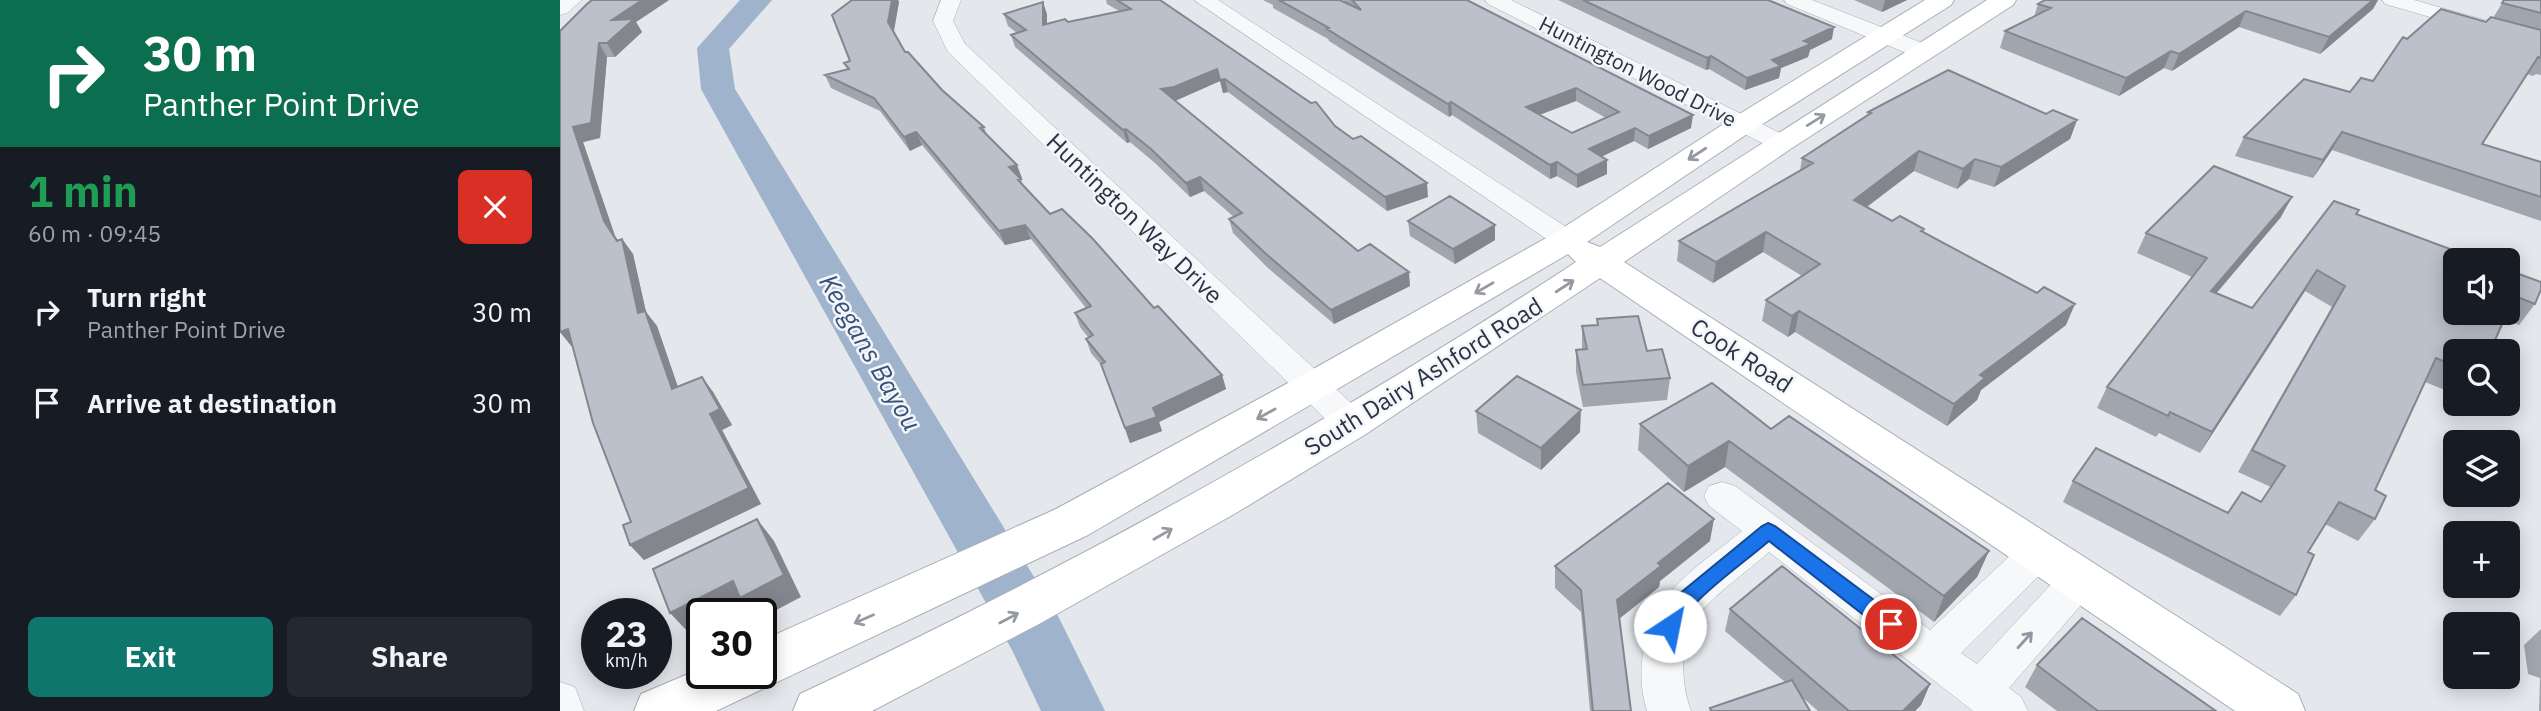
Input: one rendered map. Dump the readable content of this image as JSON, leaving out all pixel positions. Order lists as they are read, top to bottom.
{
  "streets": {
    "main road": ["Cook Road", "South Dairy Ashford Road"],
    "street": ["Huntington Wood Drive", "Huntington Way Drive"]
  },
  "crossings": [
    ["Huntington Wood Drive", "South Dairy Ashford Road"],
    ["Huntington Way Drive", "South Dairy Ashford Road"],
    ["Cook Road", "South Dairy Ashford Road"]
  ],
  "water": ["Keegans Bayou"],
  "page": {
    "turn": ["30 m", "Panther Point Drive"],
    "heading": ["1 min", "60 m · 09:45"],
    "map_buttons": ["+", "−"],
    "list": [
      {
        "name": "Turn right",
        "note": "Panther Point Drive",
        "value": "30 m"
      },
      {
        "name": "Arrive at destination",
        "value": "30 m"
      }
    ],
    "speed": "23 km/h",
    "limit": "30",
    "buttons": ["Exit", "Share"]
  }
}
